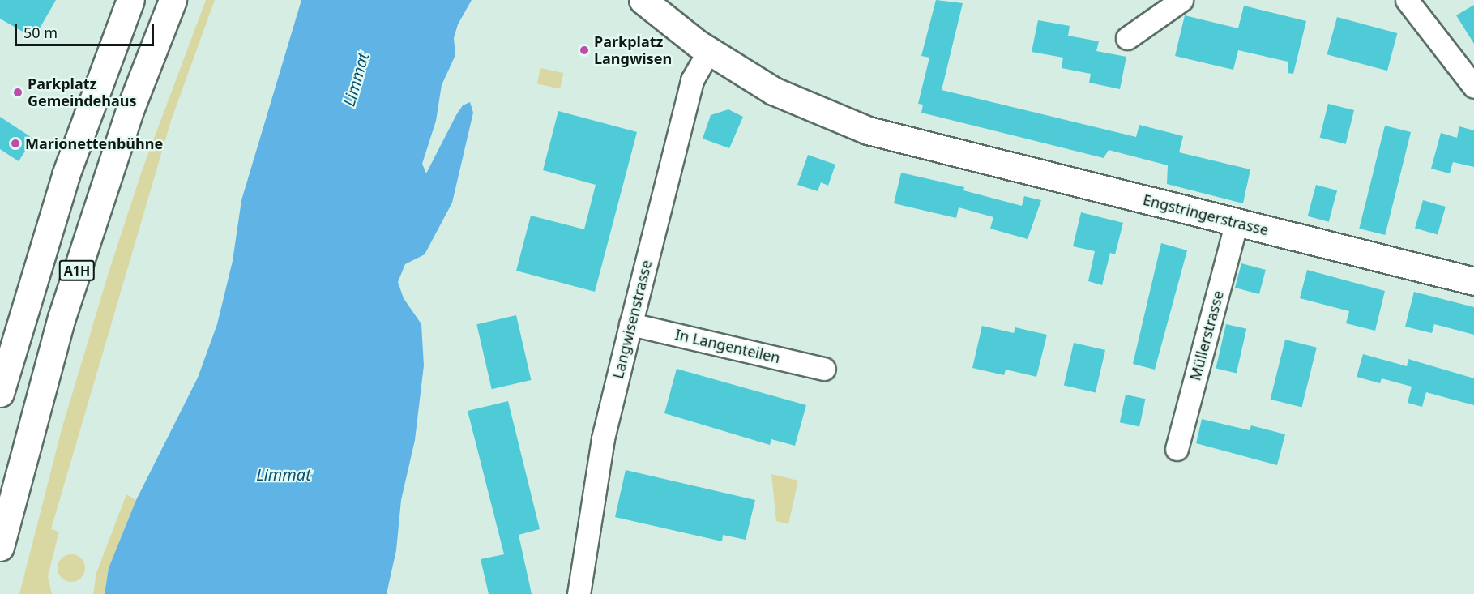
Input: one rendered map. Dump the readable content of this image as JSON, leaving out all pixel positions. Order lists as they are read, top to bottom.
{
  "streets": {
    "main road": ["Engstringerstrasse", "A1H"],
    "street": ["Langwisenstrasse", "Müllerstrasse", "In Langenteilen"]
  },
  "crossings": [
    ["Engstringerstrasse", "Langwisenstrasse"],
    ["Engstringerstrasse", "Müllerstrasse"],
    ["Langwisenstrasse", "In Langenteilen"]
  ],
  "water": ["Limmat"],
  "places": ["Parkplatz Langwisen", "Parkplatz Gemeindehaus", "Marionettenbühne"],
  "scale_bar": "50 m"
}
